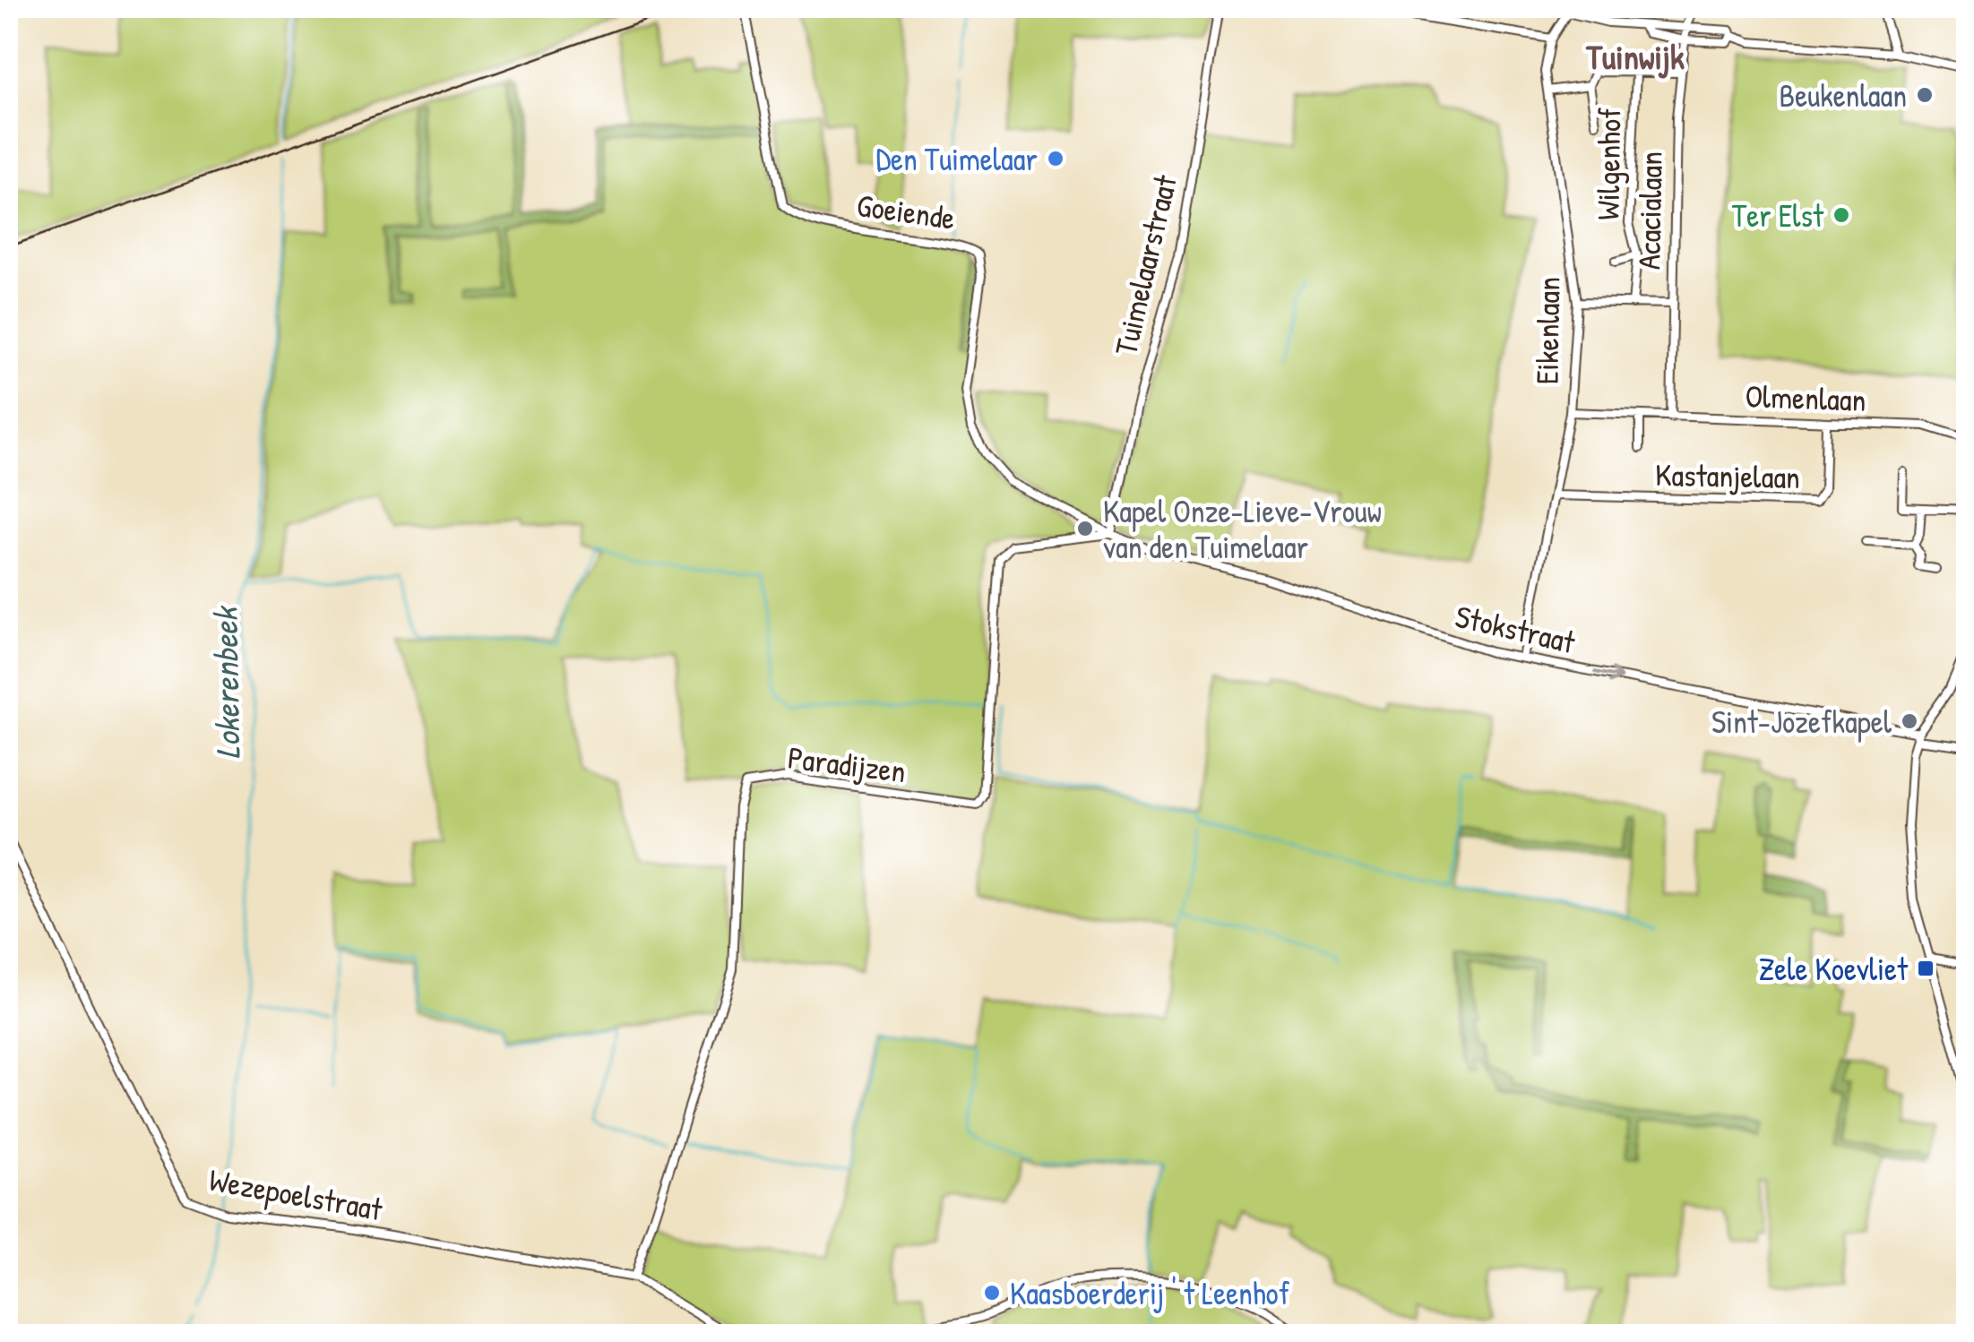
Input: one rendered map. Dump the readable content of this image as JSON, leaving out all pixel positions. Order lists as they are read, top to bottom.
{
  "streets": {
    "street": [
      "Wilgenhof",
      "Acacialaan",
      "Goeiende",
      "Tuimelaarstraat",
      "Eikenlaan",
      "Olmenlaan",
      "Kastanjelaan",
      "Stokstraat",
      "Paradijzen",
      "Wezepoelstraat"
    ]
  },
  "crossings": [
    ["Wilgenhof", "Acacialaan"],
    ["Wilgenhof", "Eikenlaan"],
    ["Acacialaan", "Olmenlaan"],
    ["Goeiende", "Tuimelaarstraat"],
    ["Goeiende", "Stokstraat"],
    ["Goeiende", "Paradijzen"],
    ["Tuimelaarstraat", "Stokstraat"],
    ["Tuimelaarstraat", "Paradijzen"],
    ["Eikenlaan", "Olmenlaan"],
    ["Eikenlaan", "Kastanjelaan"],
    ["Eikenlaan", "Stokstraat"],
    ["Olmenlaan", "Kastanjelaan"],
    ["Stokstraat", "Paradijzen"],
    ["Paradijzen", "Wezepoelstraat"]
  ],
  "one_way": ["Stokstraat"],
  "districts": ["Tuinwijk"],
  "water": ["Lokerenbeek"],
  "places": {
    "other": [
      "Beukenlaan",
      "Den Tuimelaar",
      "Ter Elst",
      "Kapel Onze-Lieve-Vrouw van den Tuimelaar",
      "Sint-Jozefkapel",
      "Kaasboerderij ' t Leenhof"
    ],
    "transit": ["Zele Koevliet"]
  }
}
